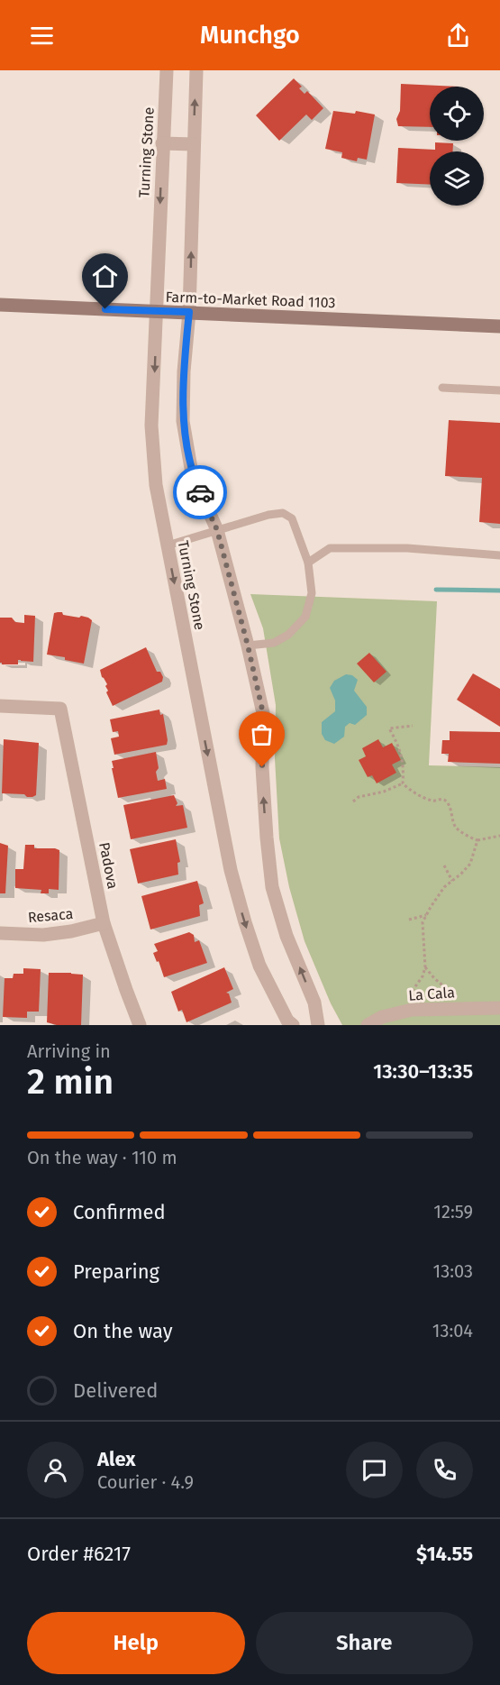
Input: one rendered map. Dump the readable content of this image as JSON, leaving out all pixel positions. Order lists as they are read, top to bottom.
{
  "streets": {
    "main road": ["Farm-to-Market Road 1103"],
    "street": [
      "Turning Stone",
      "Padova",
      "Resaca",
      "La Cala"
    ]
  },
  "crossings": [
    ["Turning Stone", "Farm-to-Market Road 1103"],
    ["Padova", "Resaca"]
  ],
  "page": {
    "header": "Munchgo",
    "heading": ["2 min", "Arriving in", "13:30–13:35"],
    "panel": [
      "Alex",
      "Courier · 4.9",
      "Order #6217",
      "$14.55"
    ],
    "bar": "On the way · 110 m",
    "list": [
      ["Confirmed", "12:59"],
      ["Preparing", "13:03"],
      ["On the way", "13:04"],
      "Delivered"
    ],
    "buttons": ["Help", "Share"]
  }
}
